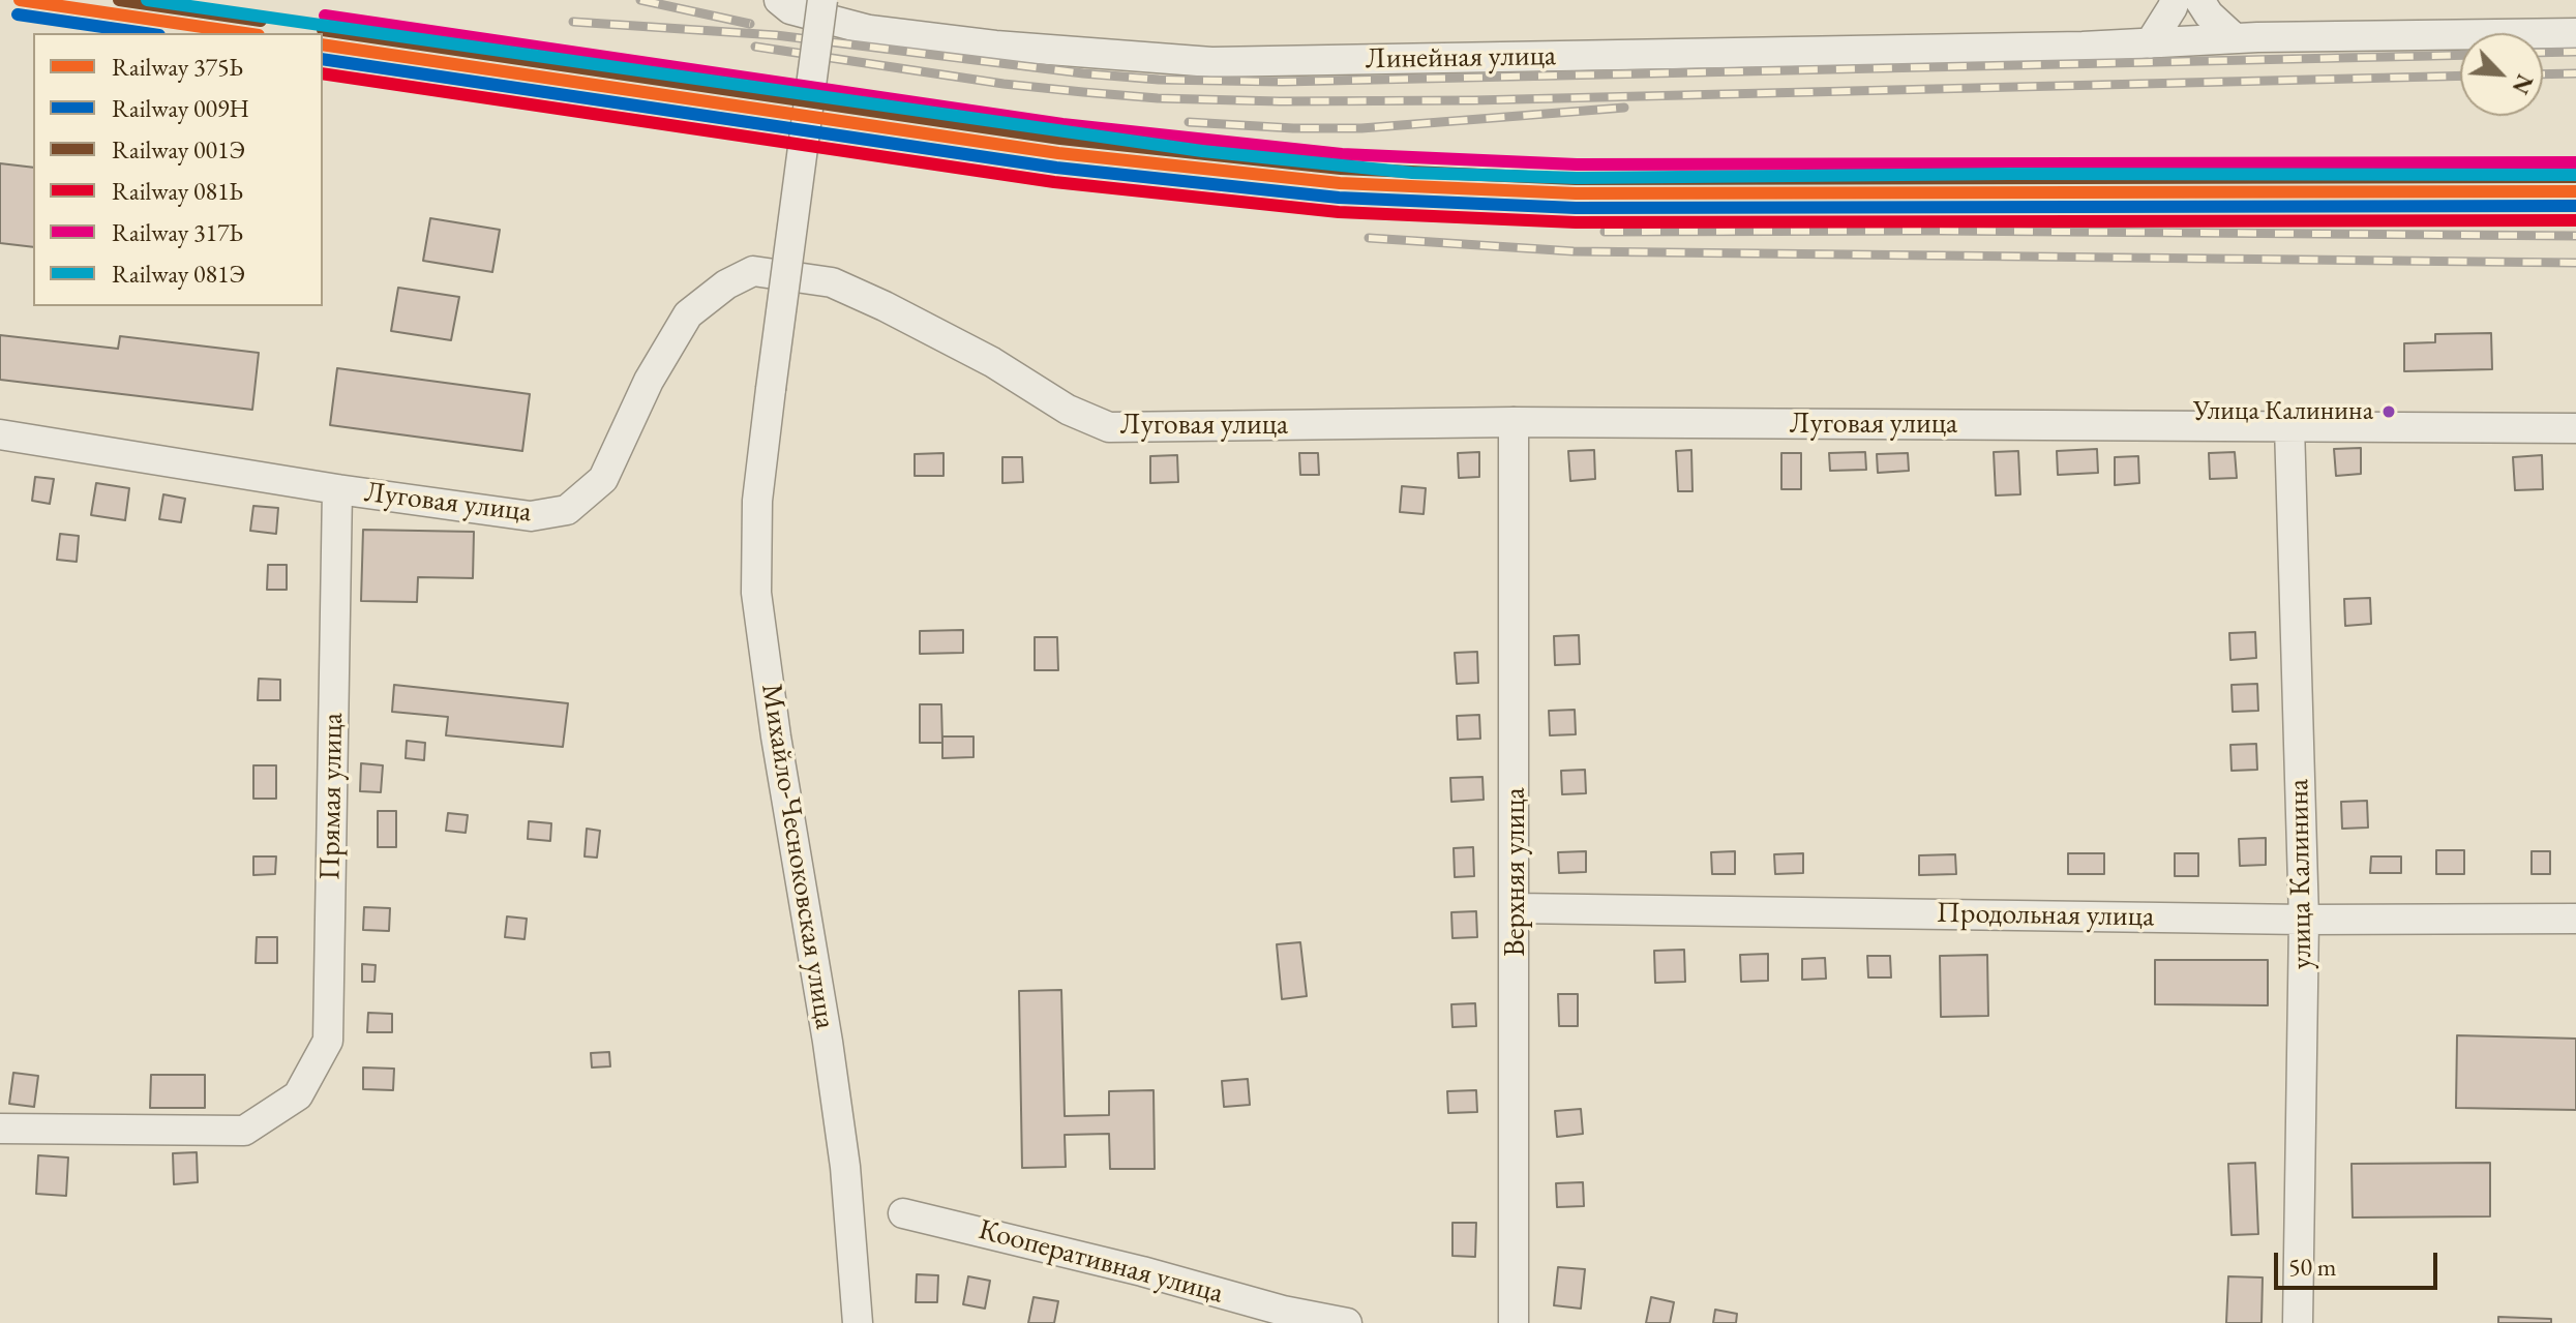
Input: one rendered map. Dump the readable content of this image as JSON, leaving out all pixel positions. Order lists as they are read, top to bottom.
{
  "streets": {
    "street": [
      "Линейная улица",
      "Луговая улица",
      "Прямая улица",
      "Михайло-Чесноковская улица",
      "Верхняя улица",
      "улица Калинина",
      "Продольная улица",
      "Кооперативная улица"
    ]
  },
  "crossings": [
    ["Луговая улица", "Прямая улица"],
    ["Луговая улица", "Верхняя улица"],
    ["Луговая улица", "улица Калинина"],
    ["Верхняя улица", "Продольная улица"],
    ["улица Калинина", "Продольная улица"]
  ],
  "places": ["Улица Калинина"],
  "lines": [
    "rail line 375Ь",
    "rail line 001Э",
    "rail line 081Э",
    "rail line 009Н",
    "rail line 317Ь",
    "rail line 081Ь"
  ],
  "legend": [
    "Railway 375Ь",
    "Railway 009Н",
    "Railway 001Э",
    "Railway 081Ь",
    "Railway 317Ь",
    "Railway 081Э"
  ],
  "scale_bar": "50 m",
  "north": "bottom right"
}
